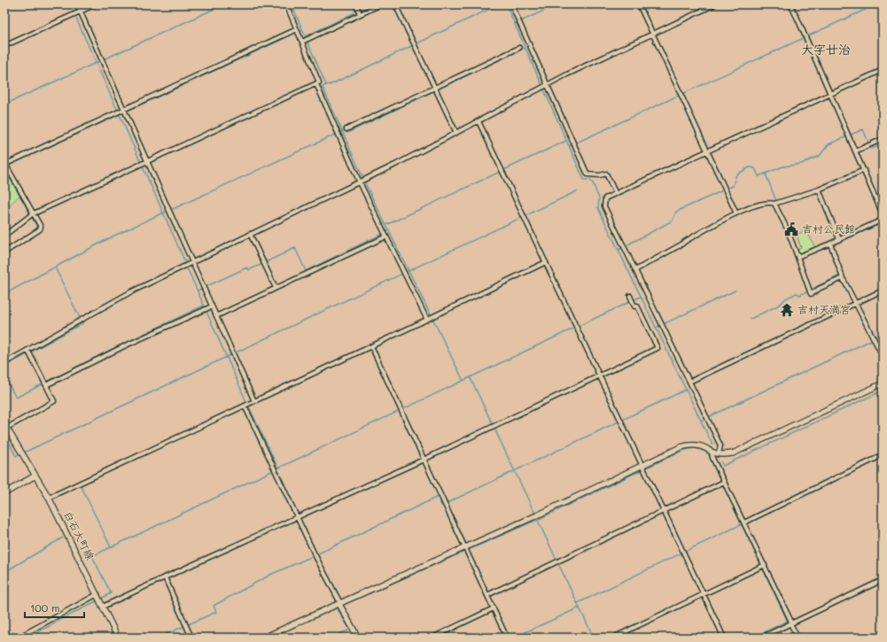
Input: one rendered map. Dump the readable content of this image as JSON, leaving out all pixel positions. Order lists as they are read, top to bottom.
{
  "streets": {
    "street": ["白石大町線"]
  },
  "districts": ["大字廿治"],
  "places": {
    "public building": ["吉村公民館"],
    "temple": ["吉村天満宮"]
  },
  "scale_bar": "100 m"
}
